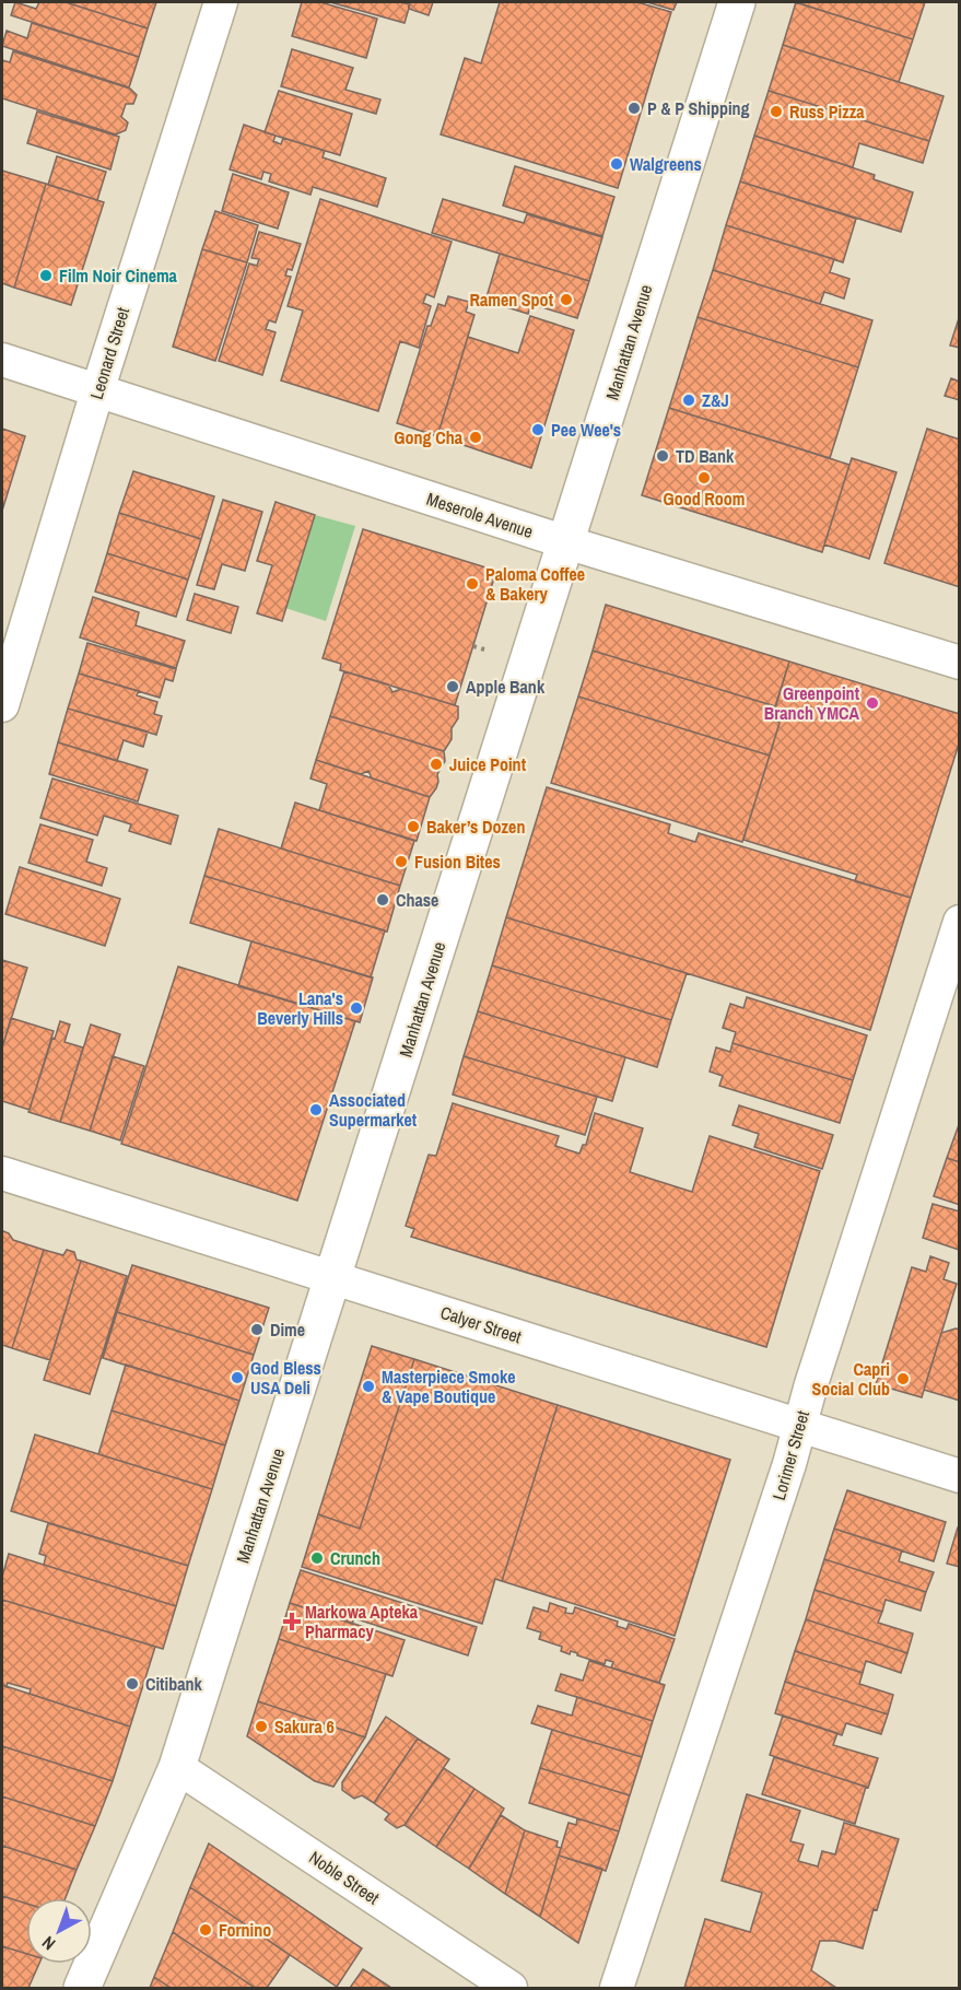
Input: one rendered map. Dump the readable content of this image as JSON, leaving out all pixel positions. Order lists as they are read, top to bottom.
{
  "streets": {
    "street": [
      "Manhattan Avenue",
      "Leonard Street",
      "Meserole Avenue",
      "Calyer Street",
      "Lorimer Street",
      "Noble Street"
    ]
  },
  "crossings": [
    ["Manhattan Avenue", "Meserole Avenue"],
    ["Manhattan Avenue", "Calyer Street"],
    ["Manhattan Avenue", "Noble Street"],
    ["Leonard Street", "Meserole Avenue"],
    ["Calyer Street", "Lorimer Street"]
  ],
  "places": {
    "other": [
      "P & P Shipping",
      "Russ Pizza",
      "Walgreens",
      "Film Noir Cinema",
      "Ramen Spot",
      "Z&J",
      "Pee Wee's",
      "Gong Cha",
      "TD Bank",
      "Good Room",
      "Paloma Coffee & Bakery",
      "Apple Bank",
      "Greenpoint Branch YMCA",
      "Juice Point",
      "Baker’s Dozen",
      "Fusion Bites",
      "Chase",
      "Lana's Beverly Hills",
      "Associated Supermarket",
      "Dime",
      "God Bless USA Deli",
      "Capri Social Club",
      "Masterpiece Smoke & Vape Boutique",
      "Crunch",
      "Citibank",
      "Sakura 6",
      "Fornino"
    ],
    "health": ["Markowa Apteka Pharmacy"]
  },
  "north": "bottom left"
}
